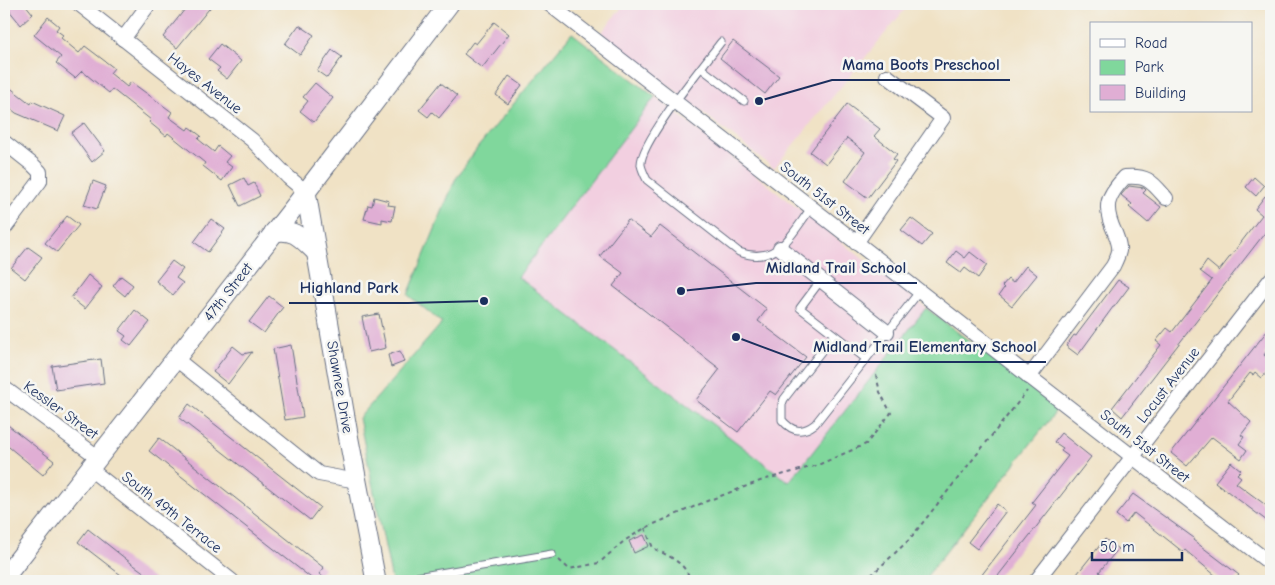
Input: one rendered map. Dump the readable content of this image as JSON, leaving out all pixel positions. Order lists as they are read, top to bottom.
{
  "streets": {
    "main road": ["47th Street", "Shawnee Drive"],
    "street": [
      "Hayes Avenue",
      "South 51st Street",
      "Locust Avenue",
      "Kessler Street",
      "South 49th Terrace"
    ]
  },
  "crossings": [
    ["Hayes Avenue", "47th Street"],
    ["Hayes Avenue", "Shawnee Drive"],
    ["South 51st Street", "Locust Avenue"],
    ["47th Street", "Shawnee Drive"],
    ["47th Street", "Kessler Street"],
    ["47th Street", "South 49th Terrace"],
    ["Kessler Street", "South 49th Terrace"]
  ],
  "places": [
    "Mama Boots Preschool",
    "Midland Trail School",
    "Highland Park",
    "Midland Trail Elementary School"
  ],
  "legend": ["Road", "Park", "Building"],
  "scale_bar": "50 m"
}
